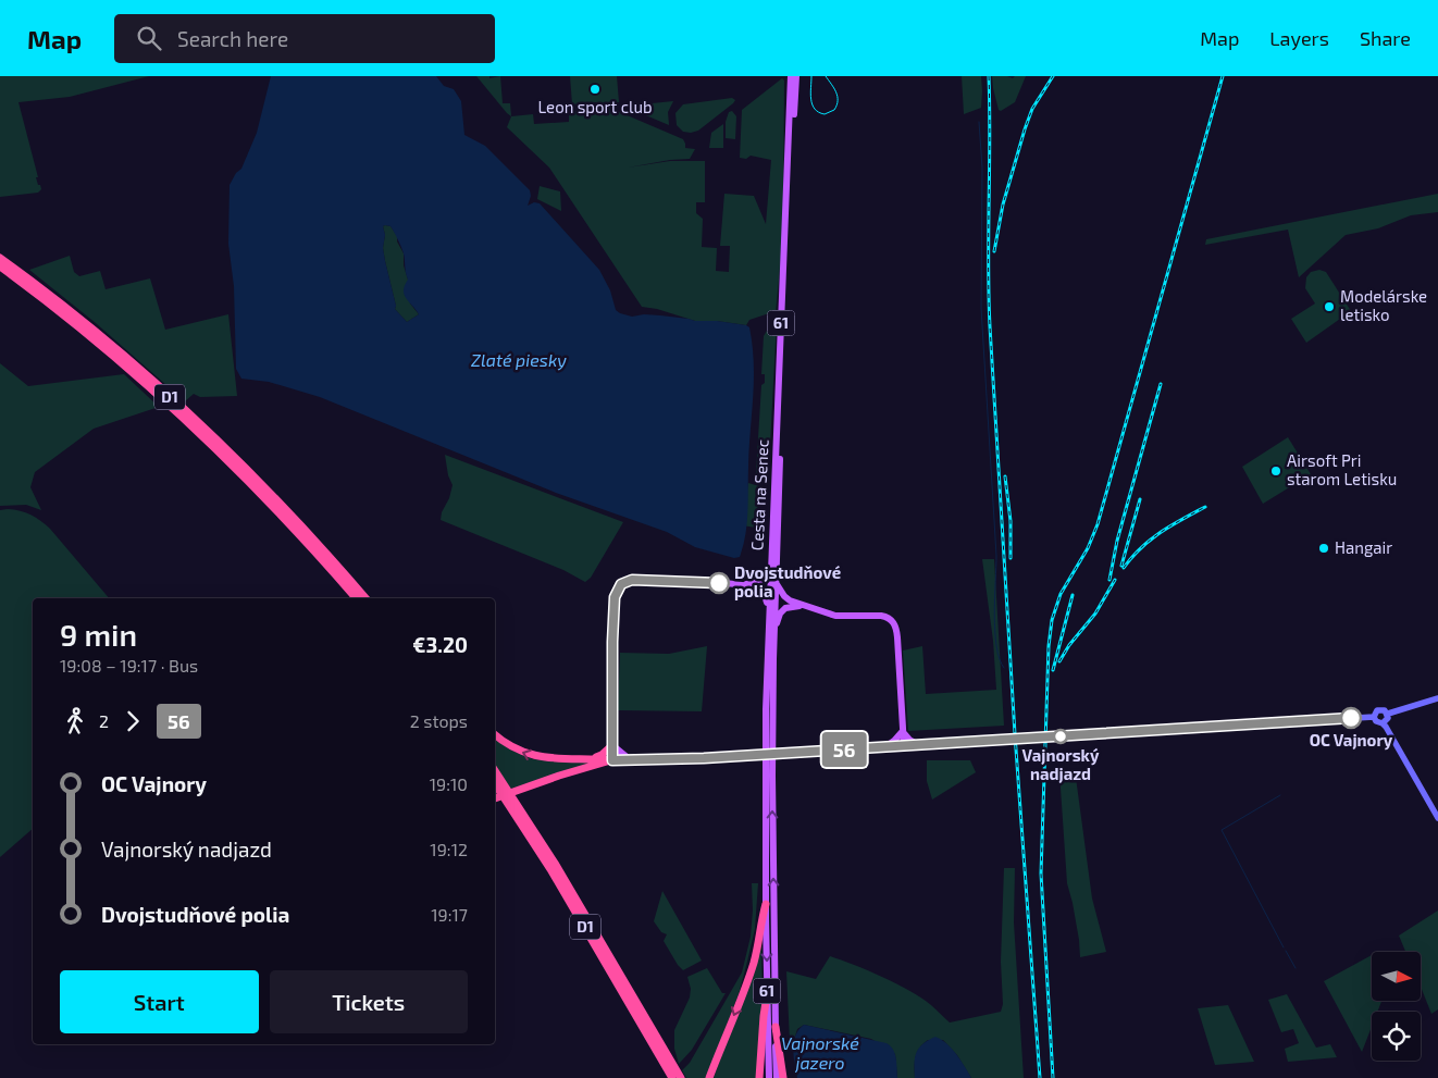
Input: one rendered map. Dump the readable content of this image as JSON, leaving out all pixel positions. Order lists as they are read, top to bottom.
{
  "streets": {
    "highway": ["D1"],
    "main road": ["61", "Cesta na Senec"]
  },
  "crossings": [
    ["61", "Cesta na Senec"]
  ],
  "water": ["Zlaté piesky", "Vajnorské jazero"],
  "places": [
    "Leon sport club",
    "Modelárske letisko",
    "Airsoft Pri starom Letisku",
    "Hangair",
    "Dvojstudňové polia",
    "OC Vajnory",
    "Vajnorský nadjazd"
  ],
  "lines": ["bus line 56"],
  "north": "right",
  "page": {
    "header": "Map",
    "search": "Search here",
    "nav": ["Map", "Layers", "Share"],
    "on_map": "56",
    "heading": ["9 min", "19:08 – 19:17 · Bus", "€3.20"],
    "legs": ["2", "56", "2 stops"],
    "list": [
      {
        "name": "OC Vajnory",
        "value": "19:10"
      },
      {
        "name": "Vajnorský nadjazd",
        "value": "19:12"
      },
      {
        "name": "Dvojstudňové polia",
        "value": "19:17"
      }
    ],
    "buttons": ["Start", "Tickets"]
  }
}
